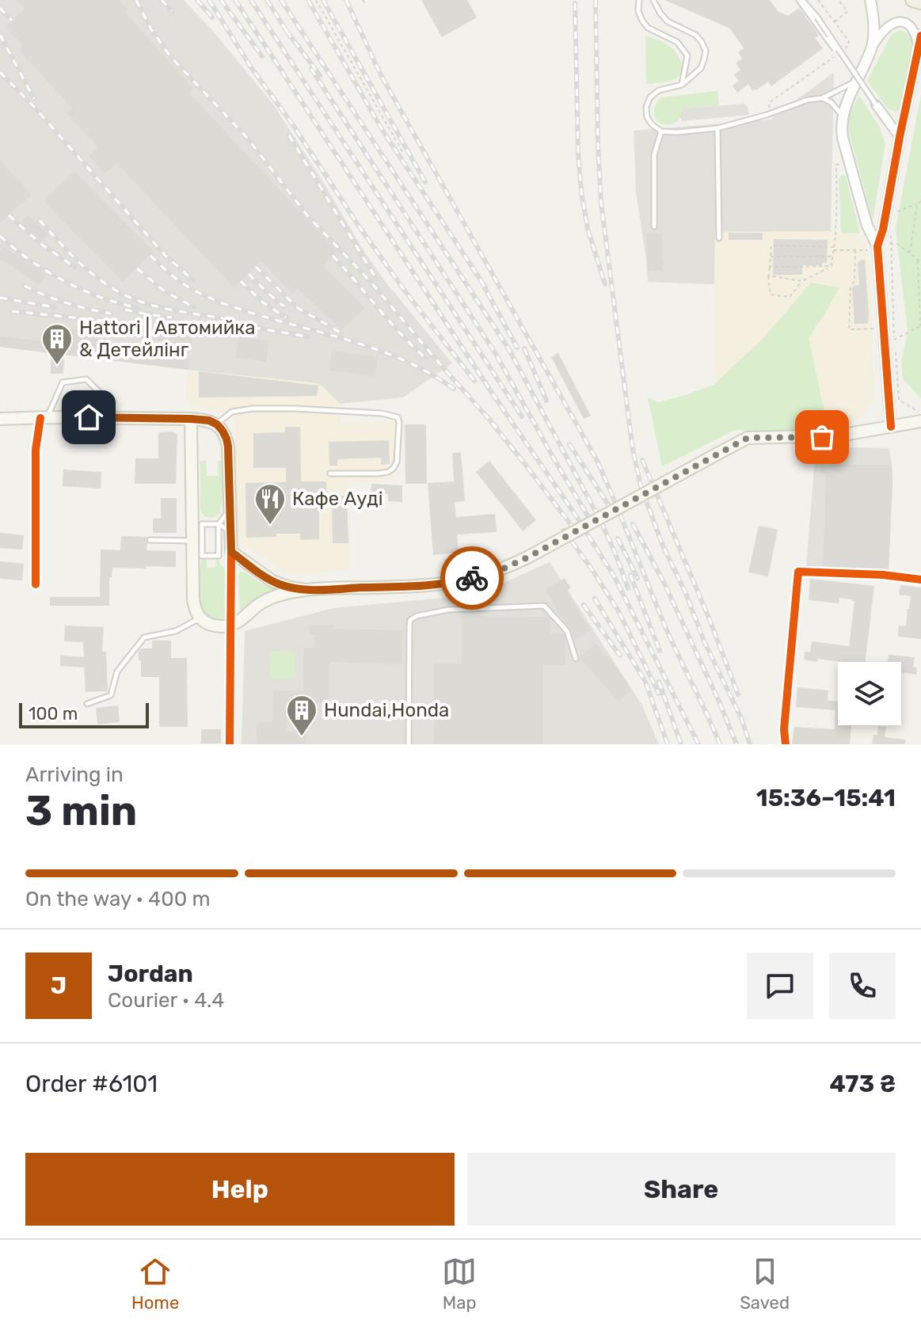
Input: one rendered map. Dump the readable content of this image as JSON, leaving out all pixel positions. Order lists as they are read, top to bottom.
{
  "places": {
    "building": ["Hattori | Автомийка & Детейлінг", "Hundai,Honda"],
    "restaurant": ["Кафе Ауді"]
  },
  "scale_bar": "100 m",
  "page": {
    "scale": "100 m",
    "heading": ["3 min", "Arriving in", "15:36–15:41"],
    "panel": [
      "Jordan",
      "Courier · 4.4",
      "Order #6101",
      "473 ₴"
    ],
    "bar": "On the way · 400 m",
    "round": "J",
    "buttons": ["Help", "Share"],
    "tabs": ["Home", "Map", "Saved"]
  }
}
